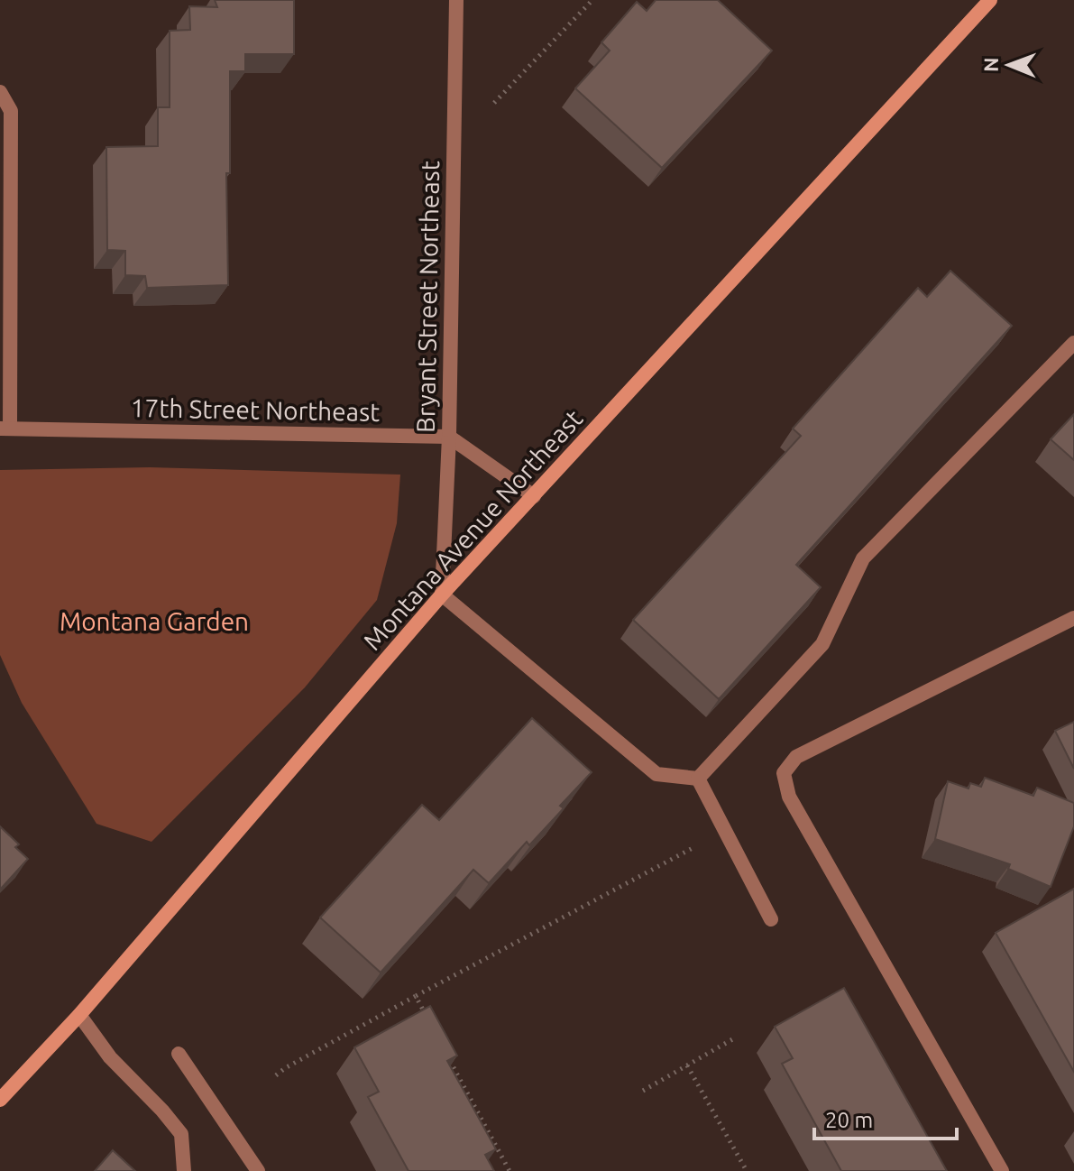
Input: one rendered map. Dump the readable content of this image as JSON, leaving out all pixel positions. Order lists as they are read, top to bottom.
{
  "streets": {
    "main road": ["Montana Avenue Northeast"],
    "street": ["Bryant Street Northeast", "17th Street Northeast"]
  },
  "crossings": [
    ["Bryant Street Northeast", "17th Street Northeast"],
    ["Bryant Street Northeast", "Montana Avenue Northeast"]
  ],
  "parks": ["Montana Garden"],
  "scale_bar": "20 m",
  "north": "left"
}
